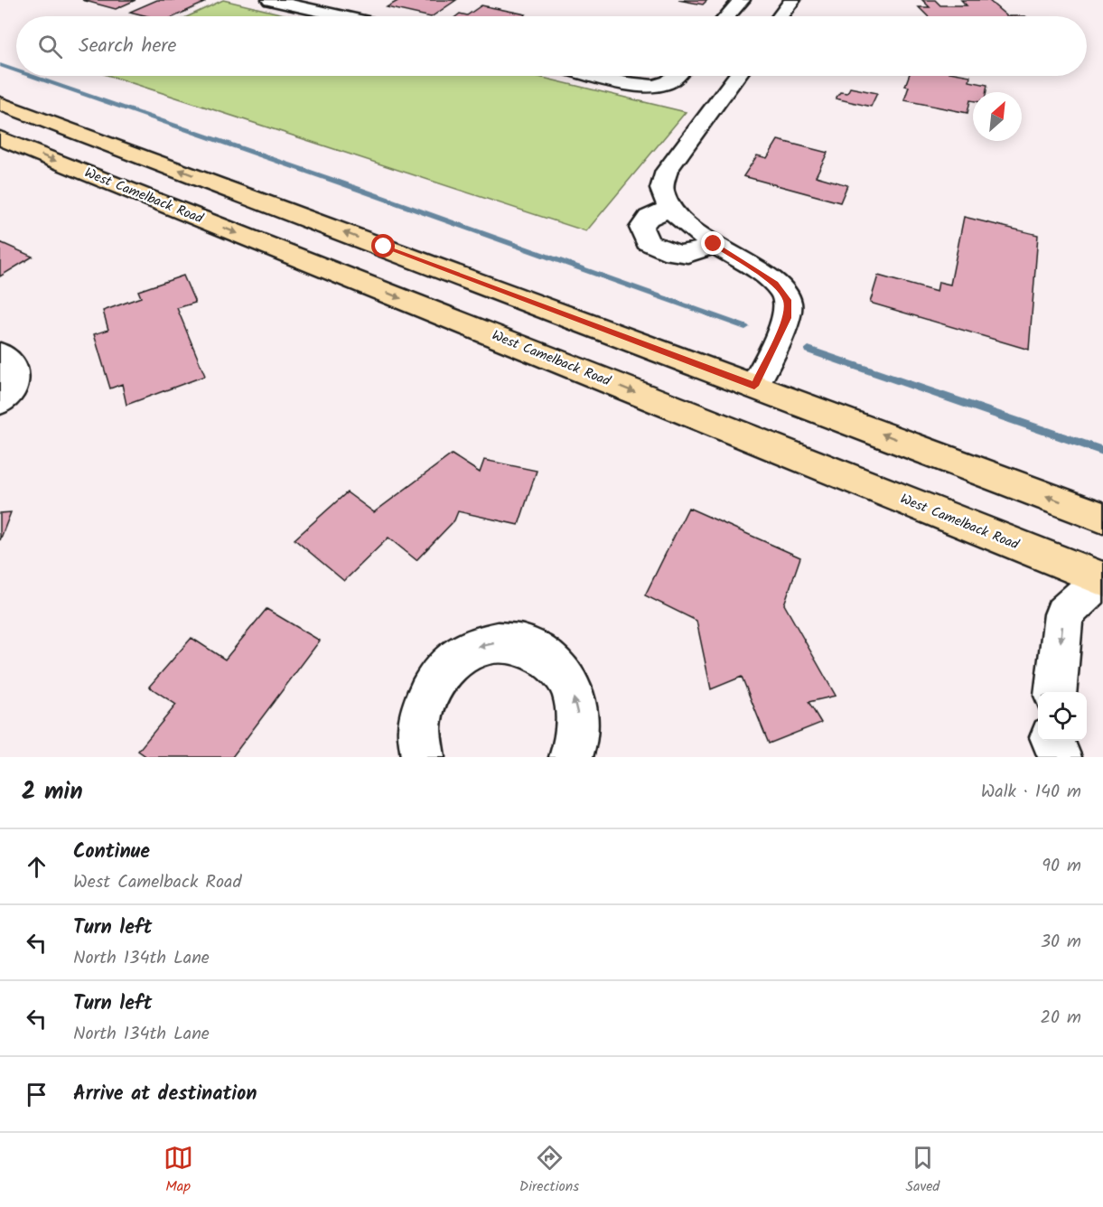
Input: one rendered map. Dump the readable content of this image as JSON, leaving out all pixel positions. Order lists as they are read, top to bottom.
{
  "streets": {
    "main road": ["West Camelback Road"]
  },
  "north": "top right",
  "page": {
    "search": "Search here",
    "heading": ["2 min", "Walk · 140 m"],
    "list": [
      ["Continue", "West Camelback Road", "90 m"],
      ["Turn left", "North 134th Lane", "30 m"],
      ["Turn left", "North 134th Lane", "20 m"],
      "Arrive at destination"
    ],
    "nav": ["Map", "Directions", "Saved"]
  }
}
